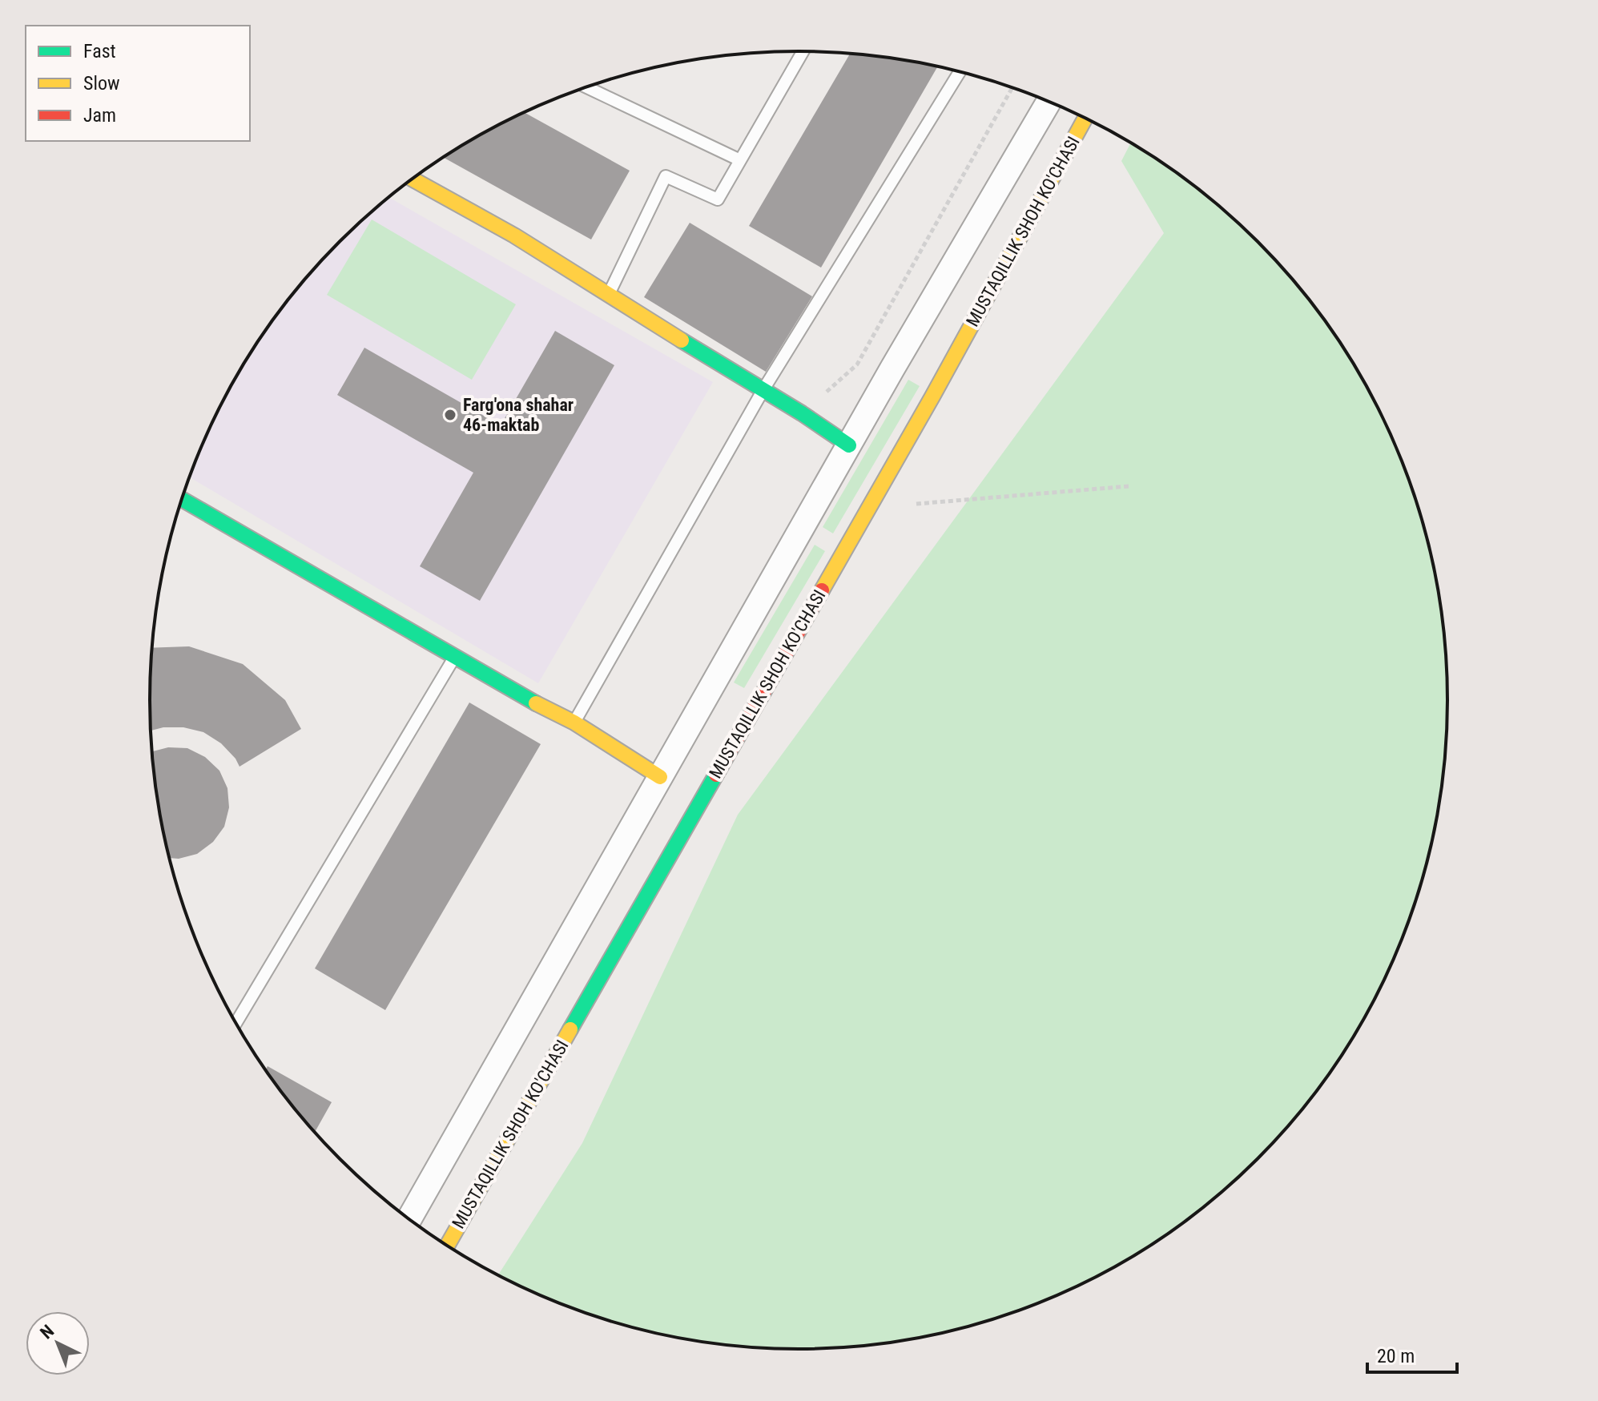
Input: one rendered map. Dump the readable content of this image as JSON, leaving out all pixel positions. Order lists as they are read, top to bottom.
{
  "streets": {
    "street": ["MUSTAQILLIK SHOH KO'CHASI"]
  },
  "places": ["Farg'ona shahar 46-maktab"],
  "legend": ["Fast", "Slow", "Jam"],
  "scale_bar": "20 m",
  "north": "top left"
}
